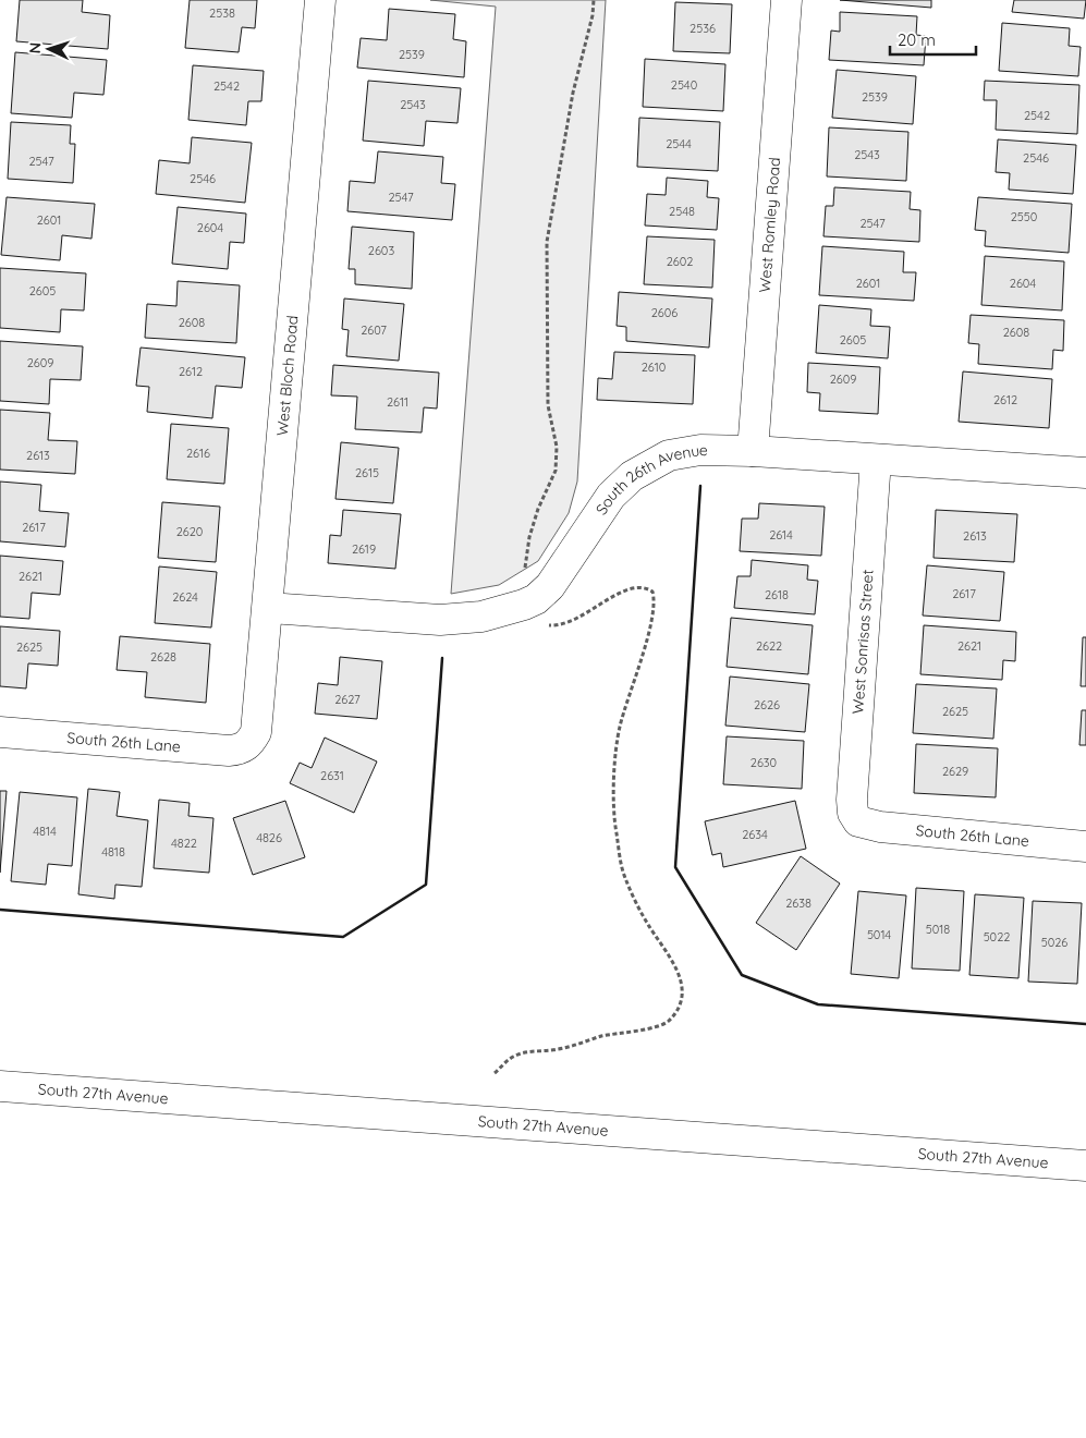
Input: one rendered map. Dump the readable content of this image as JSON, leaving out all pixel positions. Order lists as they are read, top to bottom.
{
  "streets": {
    "street": [
      "West Romley Road",
      "West Bloch Road",
      "South 26th Avenue",
      "West Sonrisas Street",
      "South 26th Lane",
      "South 27th Avenue"
    ]
  },
  "crossings": [
    ["West Romley Road", "South 26th Avenue"],
    ["West Bloch Road", "South 26th Lane"],
    ["South 26th Avenue", "West Sonrisas Street"],
    ["West Sonrisas Street", "South 26th Lane"]
  ],
  "house_numbers": [
    "2538",
    "2536",
    "2539",
    "2540",
    "2542",
    "2539",
    "2543",
    "2542",
    "2544",
    "2543",
    "2546",
    "2547",
    "2546",
    "2547",
    "2548",
    "2550",
    "2601",
    "2547",
    "2604",
    "2603",
    "2602",
    "2601",
    "2604",
    "2605",
    "2606",
    "2608",
    "2607",
    "2608",
    "2605",
    "2609",
    "2610",
    "2612",
    "2609",
    "2612",
    "2611",
    "2616",
    "2613",
    "2615",
    "2617",
    "2620",
    "2614",
    "2613",
    "2619",
    "2621",
    "2617",
    "2618",
    "2624",
    "2622",
    "2621",
    "2625",
    "2628",
    "2627",
    "2626",
    "2625",
    "2630",
    "2629",
    "2631",
    "4814",
    "2634",
    "4826",
    "4822",
    "4818",
    "2638",
    "5018",
    "5014",
    "5022",
    "5026"
  ],
  "scale_bar": "20 m",
  "north": "left"
}
